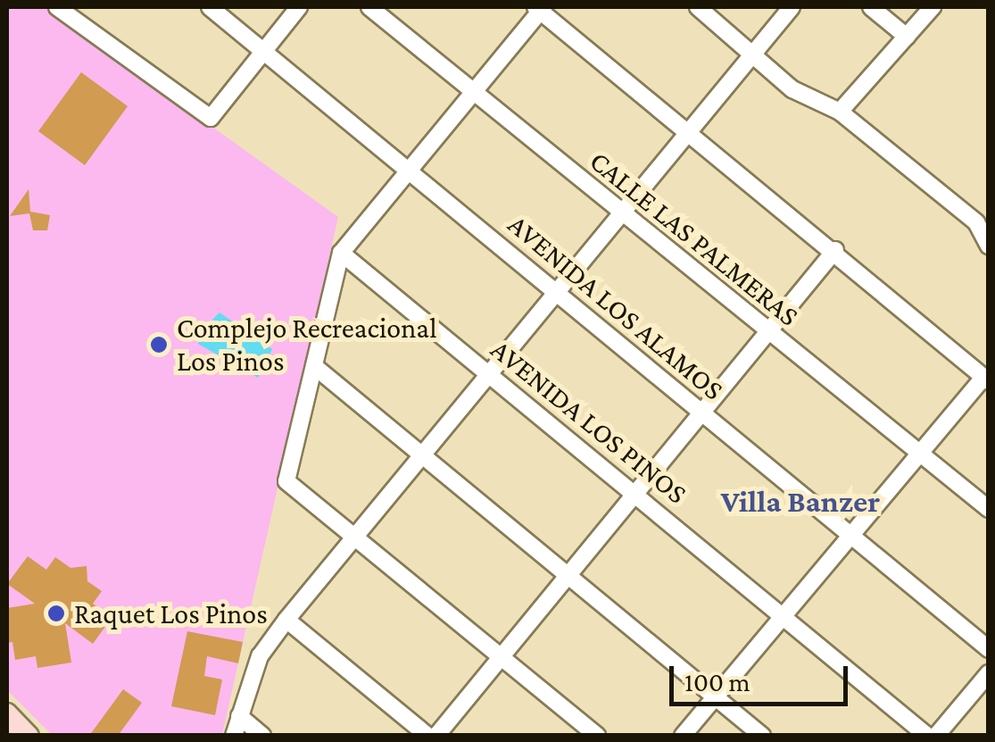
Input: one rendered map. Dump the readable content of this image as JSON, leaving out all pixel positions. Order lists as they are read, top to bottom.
{
  "streets": {
    "street": ["CALLE LAS PALMERAS", "AVENIDA LOS ALAMOS", "AVENIDA LOS PINOS"]
  },
  "districts": ["Villa Banzer"],
  "places": ["Complejo Recreacional Los Pinos", "Raquet Los Pinos"],
  "scale_bar": "100 m"
}
